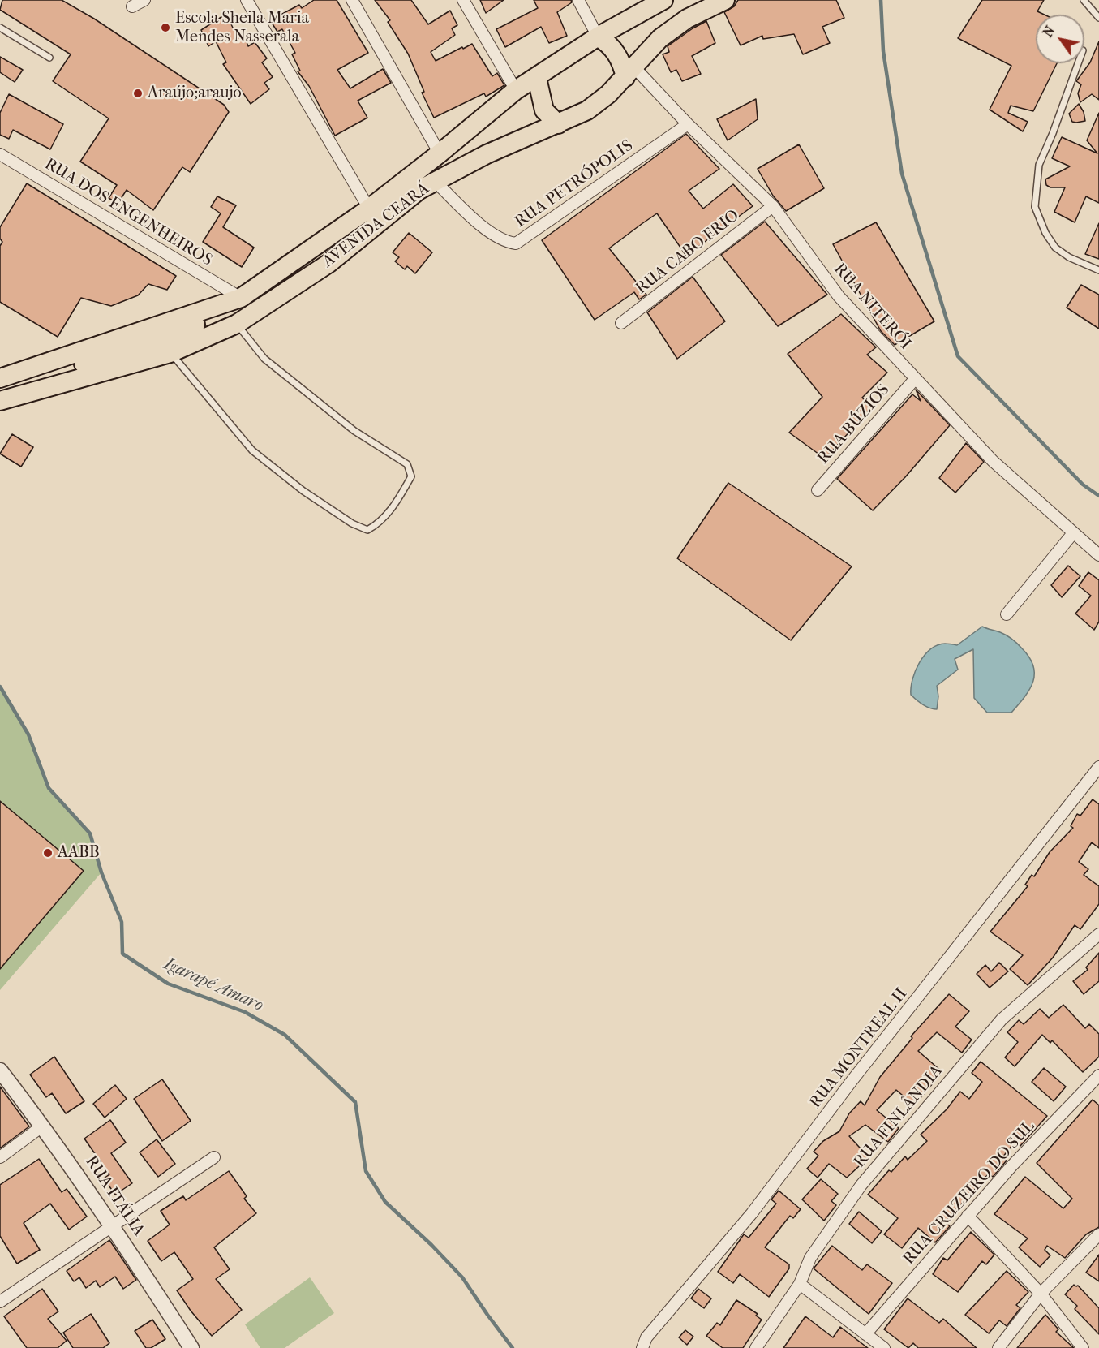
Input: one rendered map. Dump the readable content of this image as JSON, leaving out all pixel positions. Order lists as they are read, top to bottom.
{
  "streets": {
    "main road": ["AVENIDA CEARÁ"],
    "street": [
      "RUA PETRÓPOLIS",
      "RUA DOS ENGENHEIROS",
      "RUA CABO FRIO",
      "RUA NITERÓI",
      "RUA BÚZIOS",
      "RUA MONTREAL II",
      "RUA FINLÂNDIA",
      "RUA CRUZEIRO DO SUL",
      "RUA ITÁLIA"
    ]
  },
  "crossings": [
    ["RUA PETRÓPOLIS", "AVENIDA CEARÁ"],
    ["RUA PETRÓPOLIS", "RUA NITERÓI"],
    ["RUA DOS ENGENHEIROS", "AVENIDA CEARÁ"],
    ["AVENIDA CEARÁ", "RUA NITERÓI"],
    ["RUA CABO FRIO", "RUA NITERÓI"],
    ["RUA NITERÓI", "RUA BÚZIOS"]
  ],
  "water": ["Igarapé Amaro"],
  "places": ["Escola Sheila Maria Mendes Nasserala", "Araújo;araujo", "AABB"],
  "north": "top left"
}
